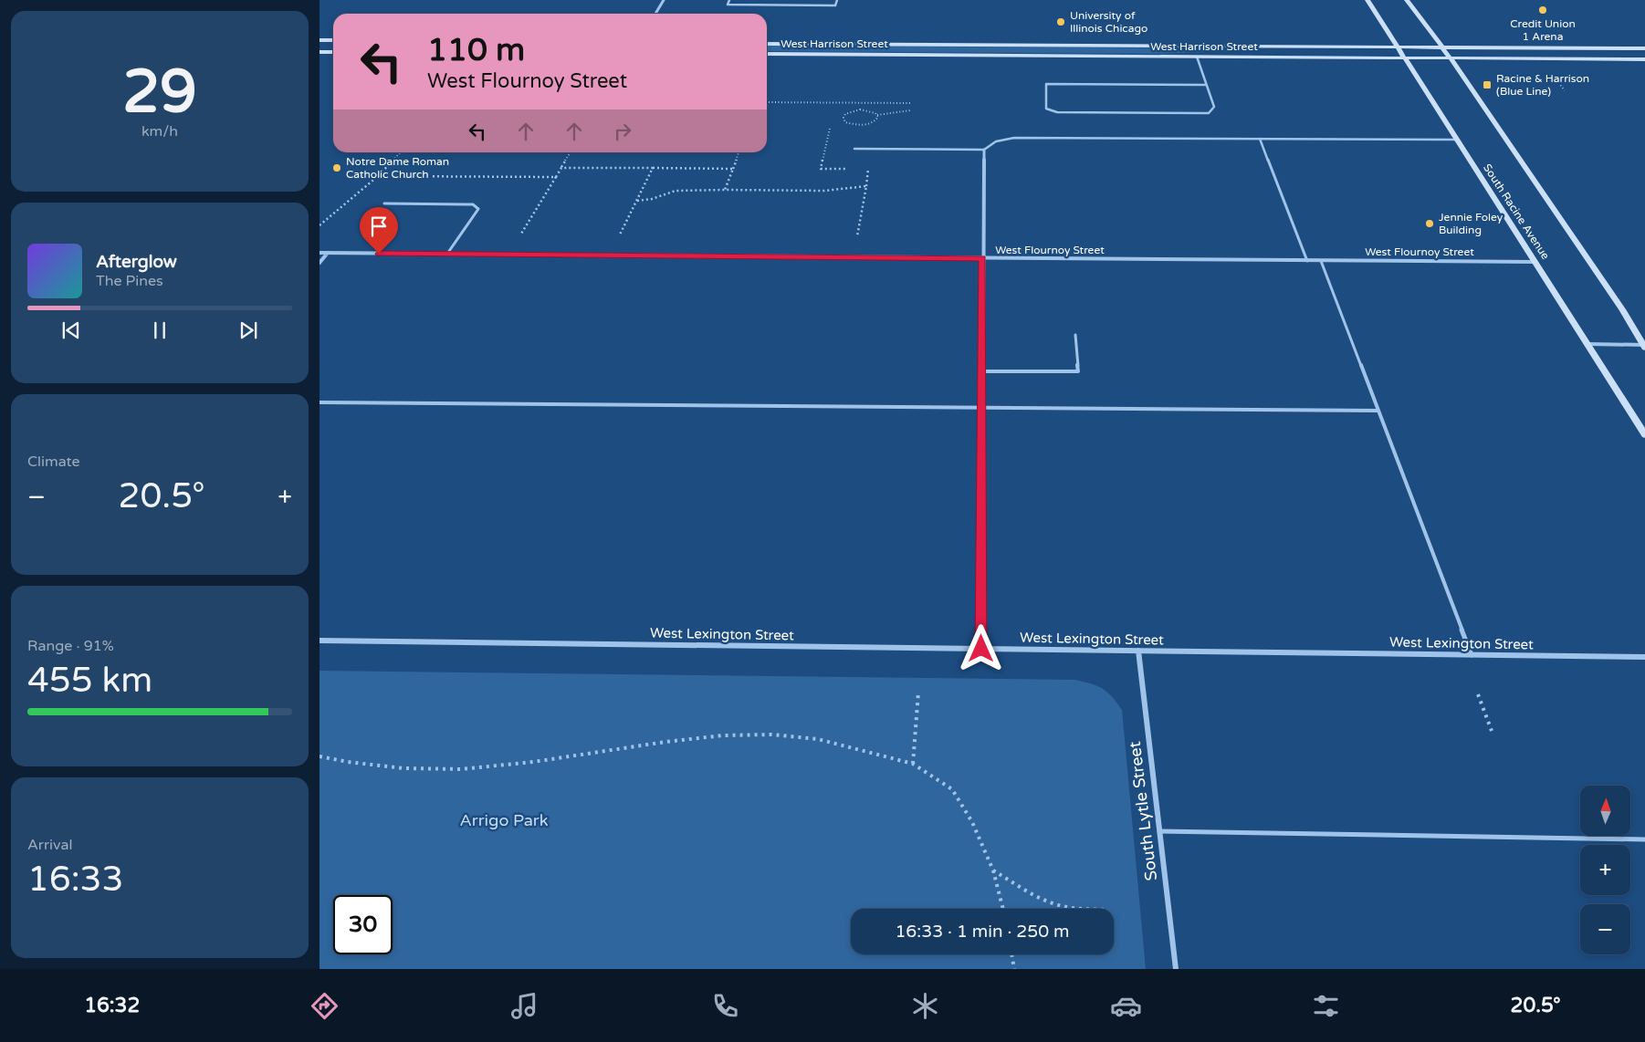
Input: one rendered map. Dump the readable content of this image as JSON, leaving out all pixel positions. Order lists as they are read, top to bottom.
{
  "streets": {
    "main road": ["West Harrison Street", "South Racine Avenue"],
    "street": ["West Flournoy Street", "West Lexington Street", "South Lytle Street"]
  },
  "crossings": [
    ["West Harrison Street", "South Racine Avenue"],
    ["South Racine Avenue", "West Flournoy Street"],
    ["West Lexington Street", "South Lytle Street"]
  ],
  "parks": ["Arrigo Park"],
  "places": {
    "other": [
      "Credit Union 1 Arena",
      "University of Illinois Chicago",
      "Notre Dame Roman Catholic Church",
      "Jennie Foley Building"
    ],
    "transit": ["Racine & Harrison (Blue Line)"]
  },
  "north": "top",
  "page": {
    "tile": [
      ["29", "km/h"],
      "Climate",
      ["Range · 91%", "455 km"],
      ["Arrival", "16:33"]
    ],
    "turn": ["110 m", "West Flournoy Street"],
    "song": ["Afterglow", "The Pines"],
    "heat": ["−", "20.5°", "+"],
    "map_buttons": ["+", "−"],
    "limit": "30",
    "trip": "16:33 · 1 min · 250 m",
    "tabs": ["16:32", "20.5°"]
  }
}
